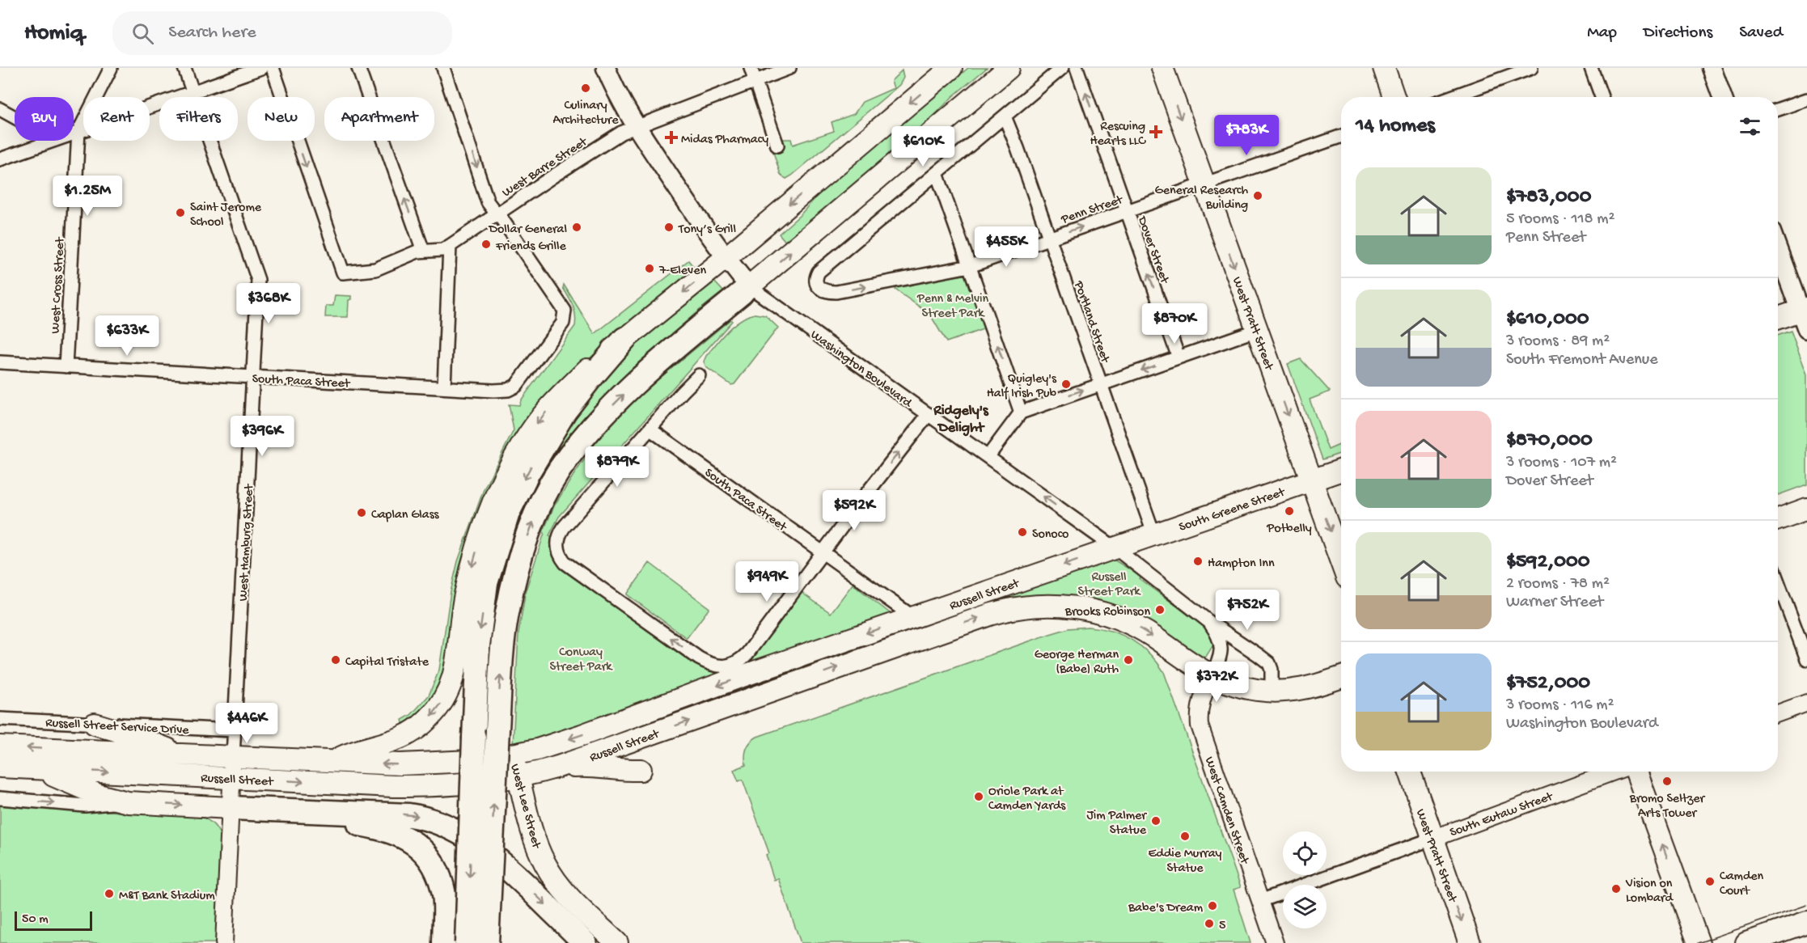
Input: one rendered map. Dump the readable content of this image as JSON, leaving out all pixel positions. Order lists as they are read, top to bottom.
{
  "streets": {
    "main road": [
      "West Pratt Street",
      "Washington Boulevard",
      "South Greene Street",
      "Russell Street",
      "West Lee Street"
    ],
    "street": [
      "West Barre Street",
      "Penn Street",
      "Dover Street",
      "West Cross Street",
      "Portland Street",
      "South Paca Street",
      "West Hamburg Street",
      "Russell Street Service Drive",
      "West Camden Street",
      "South Eutaw Street"
    ]
  },
  "crossings": [
    ["West Barre Street", "Washington Boulevard"],
    ["West Barre Street", "South Paca Street"],
    ["Penn Street", "Dover Street"],
    ["Penn Street", "Portland Street"],
    ["Penn Street", "West Pratt Street"],
    ["West Cross Street", "South Paca Street"],
    ["Portland Street", "South Greene Street"],
    ["West Pratt Street", "South Greene Street"],
    ["West Pratt Street", "South Eutaw Street"],
    ["Washington Boulevard", "South Greene Street"],
    ["Washington Boulevard", "Russell Street"],
    ["Washington Boulevard", "West Camden Street"],
    ["South Paca Street", "West Hamburg Street"],
    ["South Paca Street", "Russell Street"],
    ["South Greene Street", "Russell Street"],
    ["West Hamburg Street", "Russell Street"],
    ["West Hamburg Street", "Russell Street Service Drive"],
    ["Russell Street", "West Lee Street"],
    ["Russell Street", "West Camden Street"],
    ["West Camden Street", "South Eutaw Street"]
  ],
  "one_way": ["Dover Street", "West Pratt Street"],
  "districts": ["Ridgely's Delight"],
  "parks": ["Penn & Melvin Street Park", "Russell Street Park", "Conway Street Park"],
  "places": {
    "other": [
      "Culinary Architecture",
      "General Research Building",
      "Saint Jerome School",
      "Dollar General",
      "Tony’s Grill",
      "Friends Grille",
      "7-Eleven",
      "Quigley's Half Irish Pub",
      "Potbelly",
      "Caplan Glass",
      "Sonoco",
      "Hampton Inn",
      "Brooks Robinson",
      "Capital Tristate",
      "George Herman (Babe) Ruth",
      "Bromo Seltzer Arts Tower",
      "Oriole Park at Camden Yards",
      "Jim Palmer Statue",
      "Eddie Murray Statue",
      "Camden Court",
      "Vision on Lombard",
      "M&T Bank Stadium",
      "Babe's Dream",
      "5"
    ],
    "health": ["Rescuing Hearts LLC", "Midas Pharmacy"]
  },
  "scale_bar": "50 m",
  "page": {
    "header": "Homiq",
    "search": "Search here",
    "nav": ["Map", "Directions", "Saved"],
    "chip": [
      "Buy",
      "Rent",
      "Filters",
      "New",
      "Apartment"
    ],
    "heading": "14 homes",
    "price": [
      "$783K",
      "$610K",
      "$1.25M",
      "$455K",
      "$368K",
      "$870K",
      "$633K",
      "$396K",
      "$879K",
      "$592K",
      "$949K",
      "$752K",
      "$372K",
      "$446K"
    ],
    "list": [
      {
        "name": "$783,000",
        "note": "5 rooms · 118 m² · Penn Street"
      },
      {
        "name": "$610,000",
        "note": "3 rooms · 89 m² · South Fremont Avenue"
      },
      {
        "name": "$870,000",
        "note": "3 rooms · 107 m² · Dover Street"
      },
      {
        "name": "$592,000",
        "note": "2 rooms · 78 m² · Warner Street"
      },
      {
        "name": "$752,000",
        "note": "3 rooms · 116 m² · Washington Boulevard"
      }
    ],
    "scale": "50 m"
  }
}
